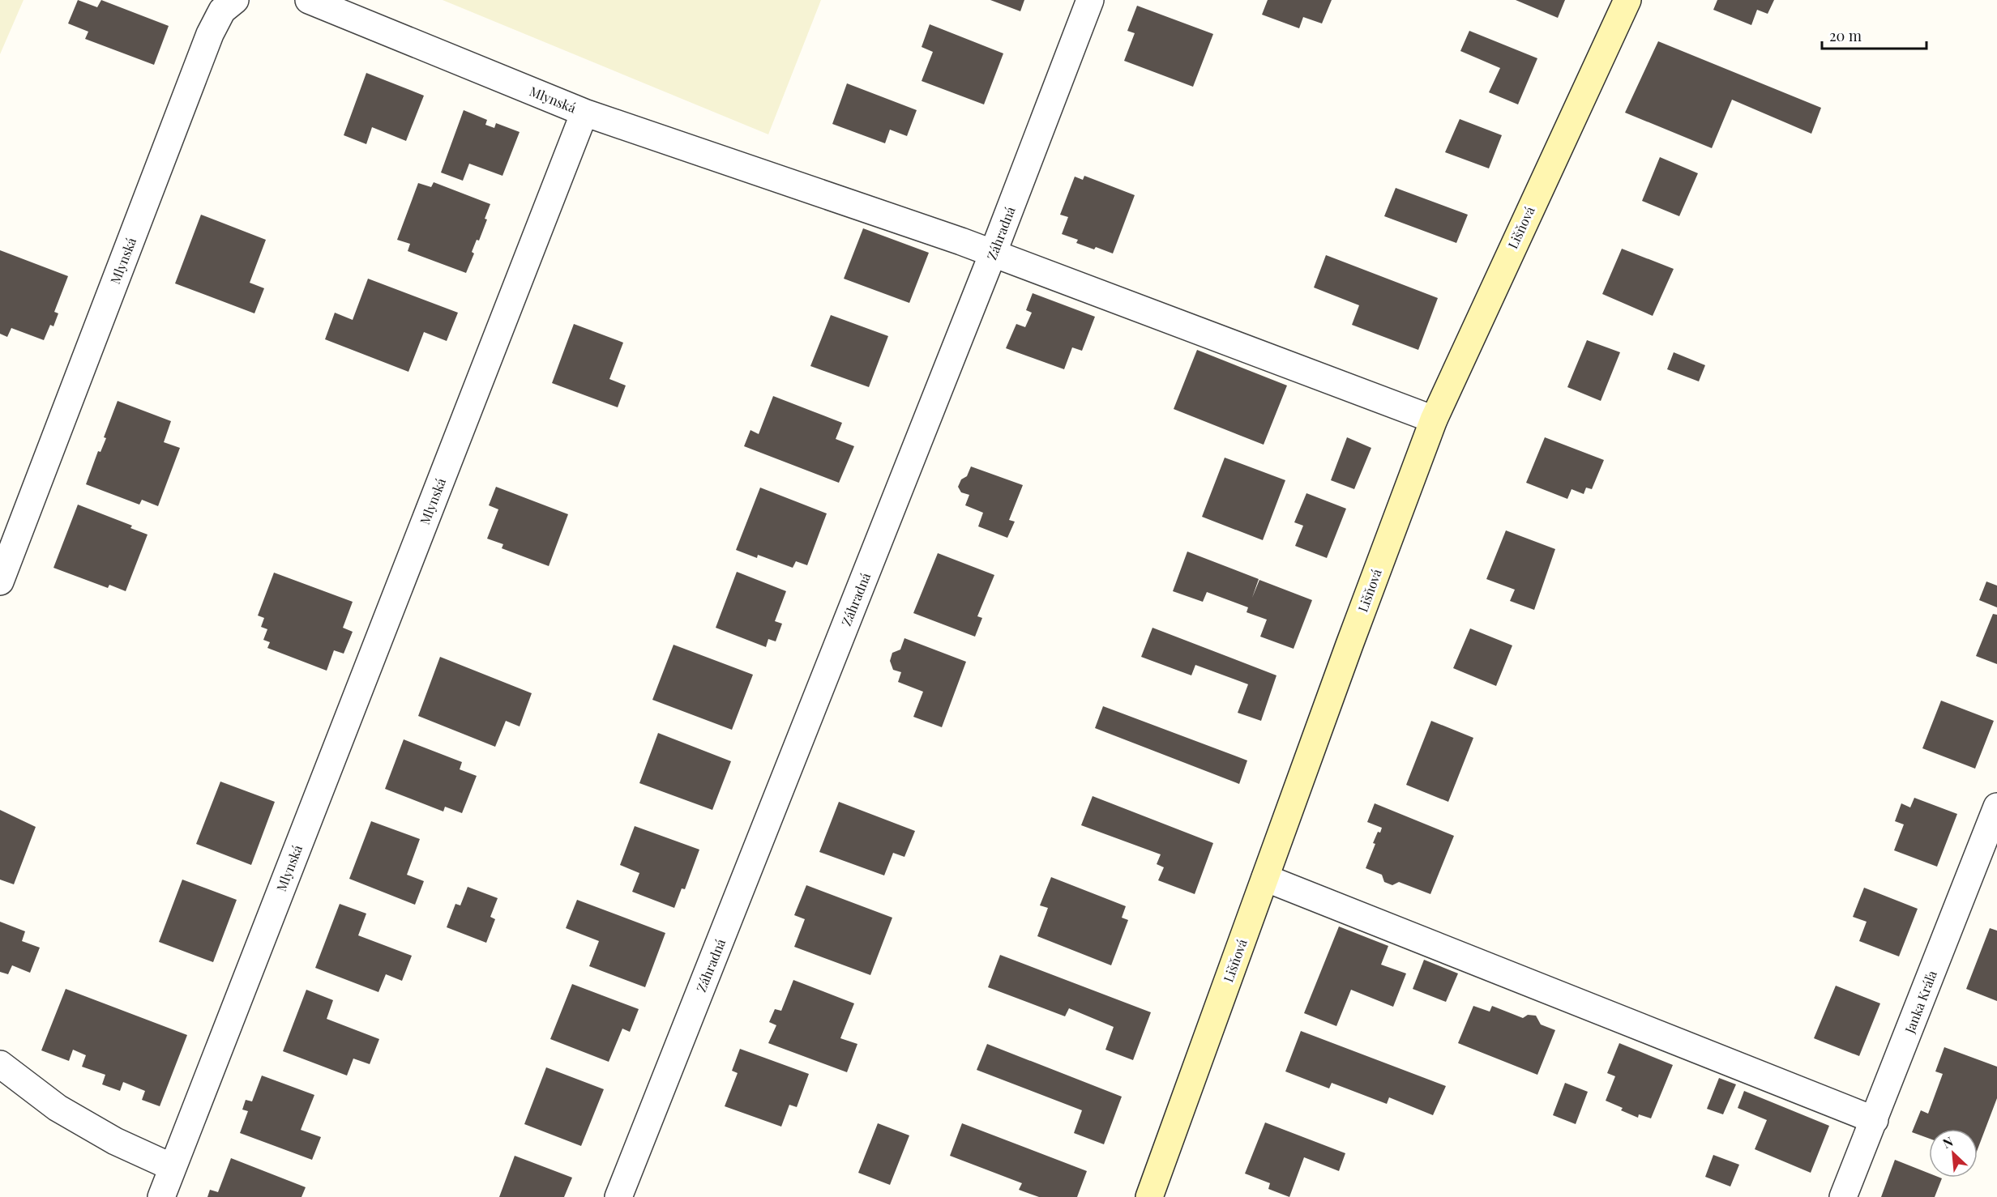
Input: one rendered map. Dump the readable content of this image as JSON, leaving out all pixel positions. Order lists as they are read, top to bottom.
{
  "streets": {
    "main road": ["Lišňová"],
    "street": ["Mlynská", "Záhradná", "Janka Kráľa"]
  },
  "scale_bar": "20 m",
  "north": "top left"
}
